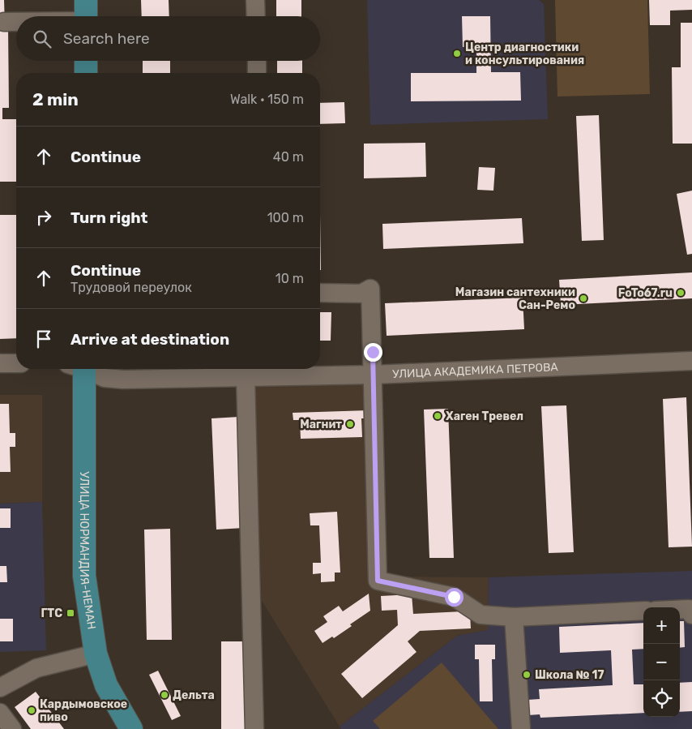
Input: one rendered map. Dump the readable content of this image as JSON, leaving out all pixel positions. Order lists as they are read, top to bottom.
{
  "streets": {
    "main road": ["УЛИЦА НОРМАНДИЯ-НЕМАН"],
    "street": ["УЛИЦА АКАДЕМИКА ПЕТРОВА"]
  },
  "places": {
    "other": [
      "Центр диагностики и консультирования",
      "FoTo67.ru",
      "Магазин сантехники Сан-Ремо",
      "Хаген Тревел",
      "Магнит",
      "Школа № 17",
      "Дельта",
      "Кардымовское пиво"
    ],
    "transit": ["ГТС"]
  },
  "page": {
    "search": "Search here",
    "heading": ["2 min", "Walk · 150 m"],
    "list": [
      ["Continue", "40 m"],
      ["Turn right", "100 m"],
      ["Continue", "Трудовой переулок", "10 m"],
      "Arrive at destination"
    ],
    "map_buttons": ["+", "−"]
  }
}
